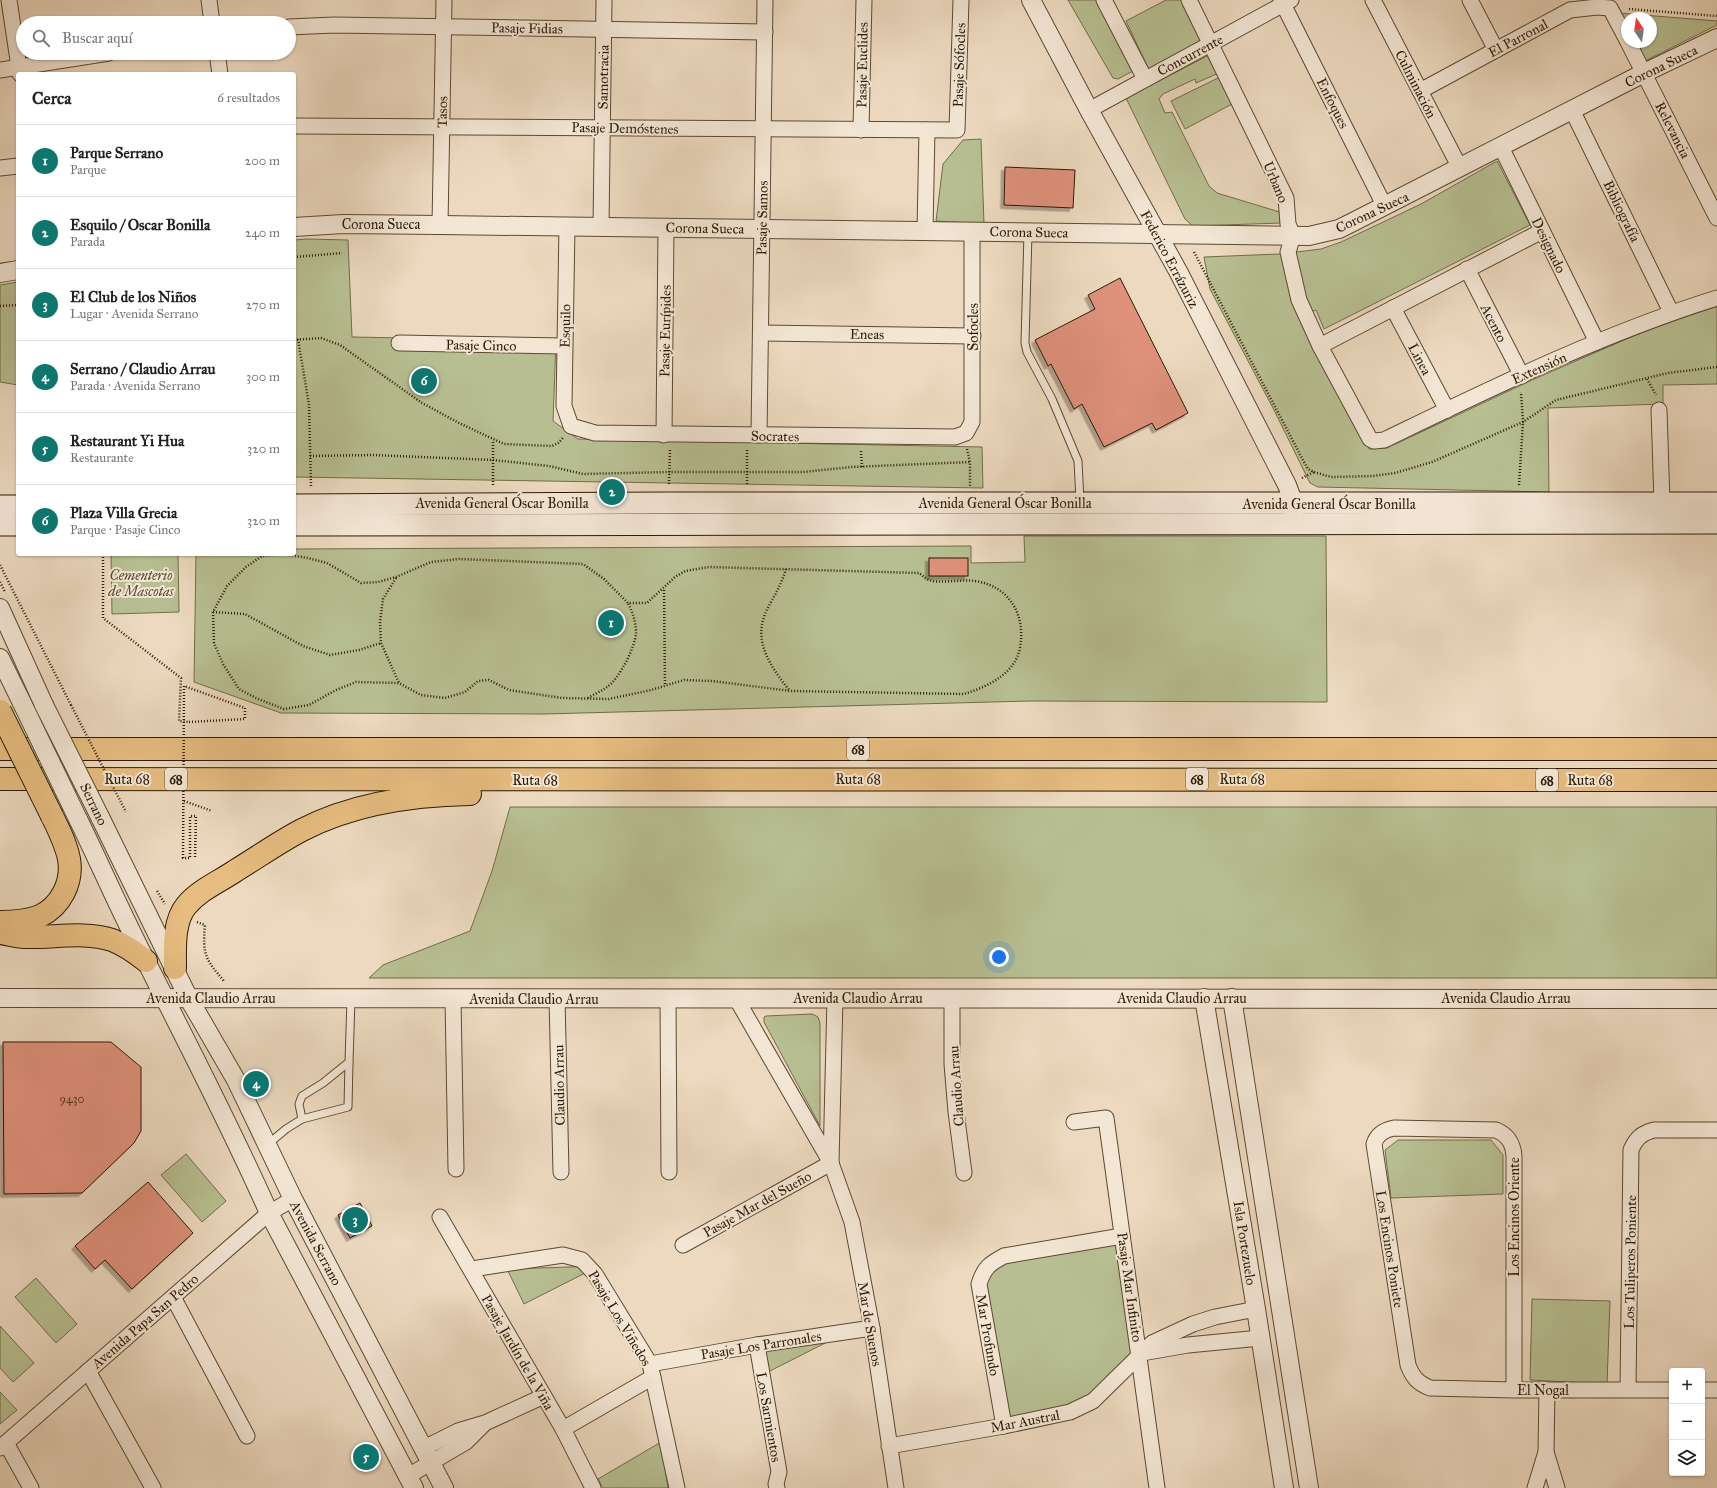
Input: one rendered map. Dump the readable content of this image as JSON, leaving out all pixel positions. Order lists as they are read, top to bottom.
{
  "streets": {
    "highway": ["68", "Ruta 68"],
    "main road": ["Avenida General Óscar Bonilla"],
    "street": [
      "Pasaje Fidias",
      "El Parronal",
      "Concurrente",
      "Pasaje Euclides",
      "Pasaje Sófocles",
      "Corona Sueca",
      "Samotracia",
      "Culminación",
      "Enfoques",
      "Tasos",
      "Pasaje Demóstenes",
      "Relevancia",
      "Urbano",
      "Bibliografía",
      "Pasaje Samos",
      "Designado",
      "Federico Errázuriz",
      "Acento",
      "Esquilo",
      "Sofocles",
      "Pasaje Eurípides",
      "Eneas",
      "Pasaje Cinco",
      "Linea",
      "Extensión",
      "Socrates",
      "Serrano",
      "Avenida Claudio Arrau",
      "Claudio Arrau",
      "Pasaje Mar del Sueño",
      "Los Encinos Oriente",
      "Avenida Serrano",
      "Isla Portezuelo",
      "Los Encinos Poniete",
      "Los Tuliperos Poniente",
      "Pasaje Mar Infinito",
      "Pasaje Los Viñedos",
      "Avenida Papa San Pedro",
      "Mar de Suenos",
      "Mar Profundo",
      "Pasaje Los Parronales",
      "Pasaje Jardín de la Viña",
      "El Nogal",
      "Los Sarmientos",
      "Mar Austral"
    ]
  },
  "crossings": [
    ["Pasaje Fidias", "Samotracia"],
    ["Pasaje Fidias", "Tasos"],
    ["Pasaje Fidias", "Pasaje Samos"],
    ["El Parronal", "Culminación"],
    ["El Parronal", "Relevancia"],
    ["Concurrente", "Enfoques"],
    ["Concurrente", "Urbano"],
    ["Concurrente", "Federico Errázuriz"],
    ["Pasaje Euclides", "Pasaje Demóstenes"],
    ["Pasaje Sófocles", "Pasaje Demóstenes"],
    ["Corona Sueca", "Samotracia"],
    ["Corona Sueca", "Culminación"],
    ["Corona Sueca", "Enfoques"],
    ["Corona Sueca", "Tasos"],
    ["Corona Sueca", "Relevancia"],
    ["Corona Sueca", "Urbano"],
    ["Corona Sueca", "Bibliografía"],
    ["Corona Sueca", "Pasaje Samos"],
    ["Corona Sueca", "Designado"],
    ["Corona Sueca", "Federico Errázuriz"],
    ["Corona Sueca", "Esquilo"],
    ["Corona Sueca", "Sofocles"],
    ["Corona Sueca", "Pasaje Eurípides"],
    ["Samotracia", "Pasaje Demóstenes"],
    ["Tasos", "Pasaje Demóstenes"],
    ["Pasaje Demóstenes", "Pasaje Samos"],
    ["Urbano", "Extensión"],
    ["Bibliografía", "Extensión"],
    ["Pasaje Samos", "Eneas"],
    ["Pasaje Samos", "Socrates"],
    ["Designado", "Extensión"],
    ["Federico Errázuriz", "Avenida General Óscar Bonilla"],
    ["Acento", "Extensión"],
    ["Esquilo", "Pasaje Cinco"],
    ["Esquilo", "Socrates"],
    ["Sofocles", "Eneas"],
    ["Sofocles", "Socrates"],
    ["Pasaje Eurípides", "Socrates"],
    ["Linea", "Extensión"],
    ["Serrano", "Avenida Claudio Arrau"],
    ["Serrano", "Avenida Serrano"],
    ["Avenida Claudio Arrau", "Claudio Arrau"],
    ["Avenida Claudio Arrau", "Avenida Serrano"],
    ["Avenida Claudio Arrau", "Isla Portezuelo"],
    ["Avenida Claudio Arrau", "Mar de Suenos"],
    ["Pasaje Mar del Sueño", "Mar de Suenos"],
    ["Los Encinos Oriente", "Los Encinos Poniete"],
    ["Los Encinos Oriente", "El Nogal"],
    ["Avenida Serrano", "Avenida Papa San Pedro"],
    ["Isla Portezuelo", "Mar Austral"],
    ["Los Encinos Poniete", "El Nogal"],
    ["Los Tuliperos Poniente", "El Nogal"],
    ["Pasaje Mar Infinito", "Mar Profundo"],
    ["Pasaje Mar Infinito", "Mar Austral"],
    ["Pasaje Los Viñedos", "Pasaje Los Parronales"],
    ["Pasaje Los Viñedos", "Pasaje Jardín de la Viña"],
    ["Mar de Suenos", "Pasaje Los Parronales"],
    ["Mar de Suenos", "Mar Austral"],
    ["Mar Profundo", "Mar Austral"],
    ["Pasaje Los Parronales", "Pasaje Jardín de la Viña"],
    ["Pasaje Los Parronales", "Los Sarmientos"]
  ],
  "parks": ["Cementerio de Mascotas"],
  "house_numbers": ["9430"],
  "north": "top",
  "page": {
    "search": "Buscar aquí",
    "heading": ["Cerca", "6 resultados"],
    "list": [
      {
        "mark": "1",
        "name": "Parque Serrano",
        "note": "Parque",
        "value": "200 m"
      },
      {
        "mark": "2",
        "name": "Esquilo / Oscar Bonilla",
        "note": "Parada",
        "value": "240 m"
      },
      {
        "mark": "3",
        "name": "El Club de los Niños",
        "note": "Lugar · Avenida Serrano",
        "value": "270 m"
      },
      {
        "mark": "4",
        "name": "Serrano / Claudio Arrau",
        "note": "Parada · Avenida Serrano",
        "value": "300 m"
      },
      {
        "mark": "5",
        "name": "Restaurant Yi Hua",
        "note": "Restaurante",
        "value": "320 m"
      },
      {
        "mark": "6",
        "name": "Plaza Villa Grecia",
        "note": "Parque · Pasaje Cinco",
        "value": "320 m"
      }
    ],
    "pins": [
      "6",
      "2",
      "1",
      "4",
      "3",
      "5"
    ],
    "map_buttons": ["+", "−"]
  }
}
